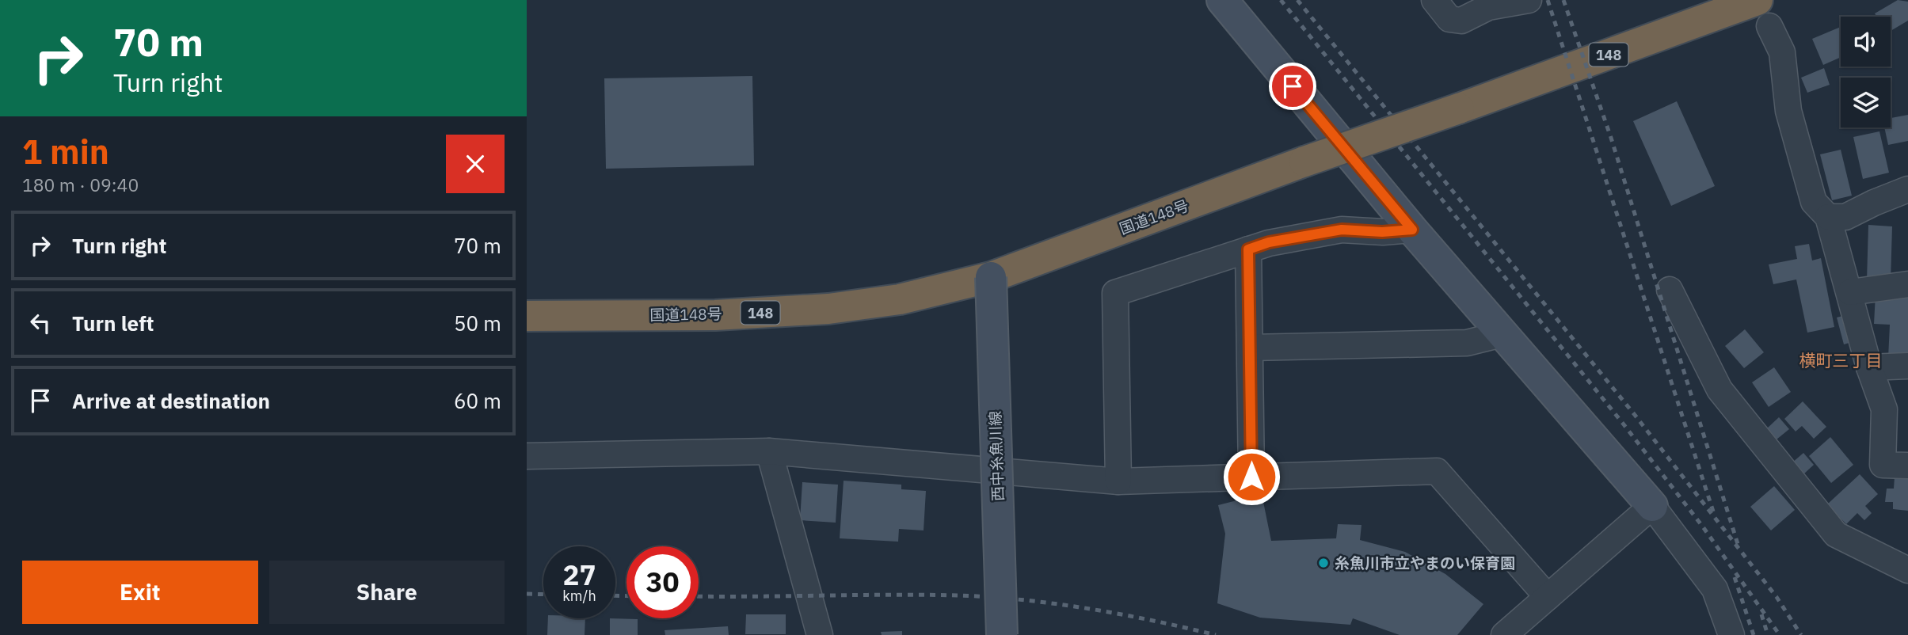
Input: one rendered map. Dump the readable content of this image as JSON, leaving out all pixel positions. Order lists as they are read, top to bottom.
{
  "streets": {
    "highway": ["148", "国道148号"],
    "street": ["西中糸魚川線"]
  },
  "crossings": [
    ["国道148号", "西中糸魚川線"]
  ],
  "districts": ["横町三丁目"],
  "places": ["糸魚川市立やまのい保育園"],
  "page": {
    "turn": ["70 m", "Turn right"],
    "heading": ["1 min", "180 m · 09:40"],
    "list": [
      {
        "name": "Turn right",
        "value": "70 m"
      },
      {
        "name": "Turn left",
        "value": "50 m"
      },
      {
        "name": "Arrive at destination",
        "value": "60 m"
      }
    ],
    "speed": "27 km/h",
    "limit": "30",
    "buttons": ["Exit", "Share"]
  }
}
